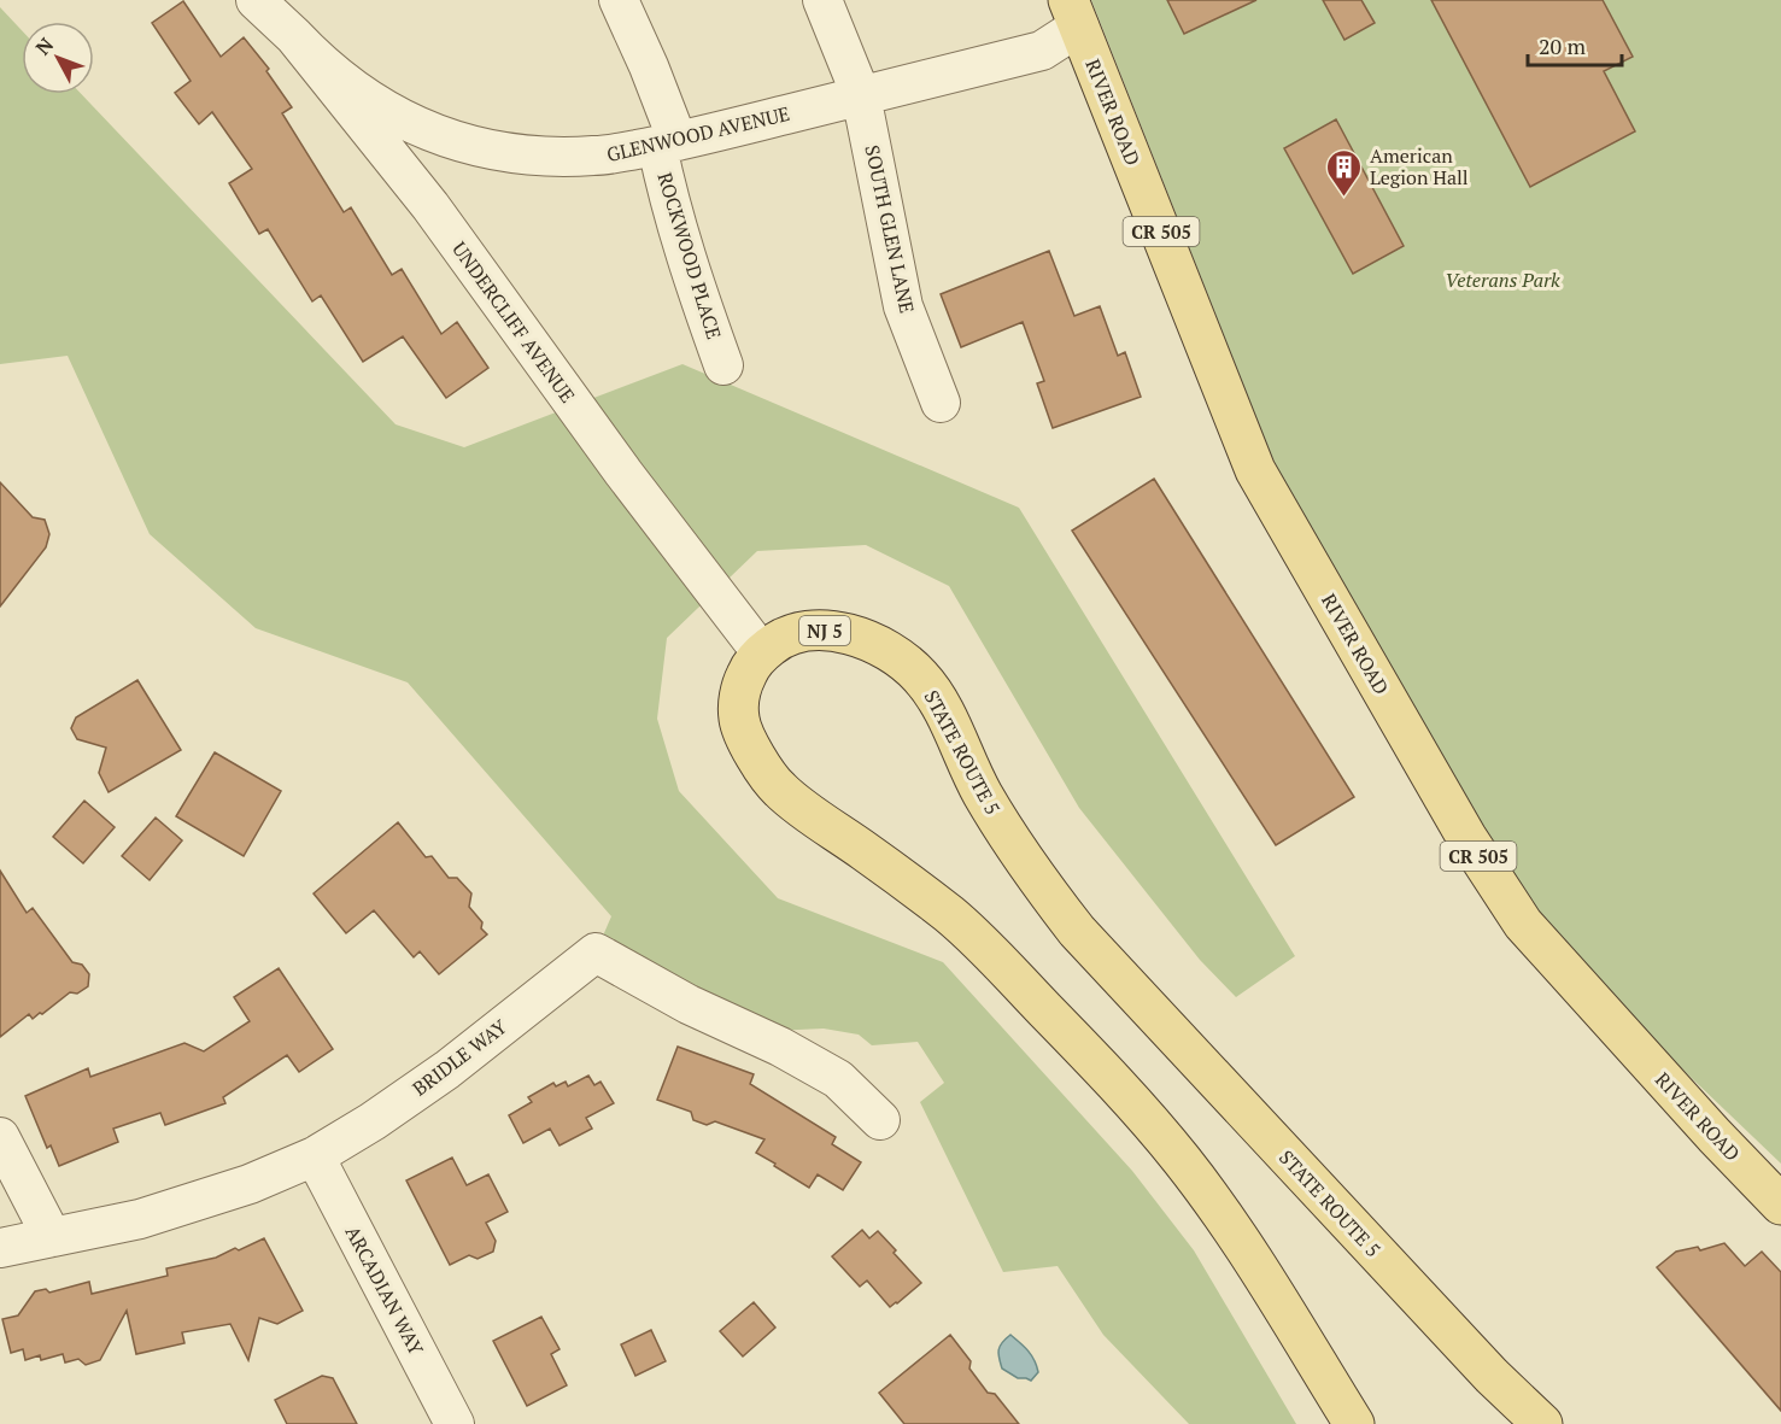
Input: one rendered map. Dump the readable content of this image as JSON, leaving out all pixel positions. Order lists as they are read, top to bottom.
{
  "streets": {
    "main road": [
      "RIVER ROAD",
      "CR 505",
      "NJ 5",
      "STATE ROUTE 5"
    ],
    "street": [
      "GLENWOOD AVENUE",
      "SOUTH GLEN LANE",
      "ROCKWOOD PLACE",
      "UNDERCLIFF AVENUE",
      "BRIDLE WAY",
      "ARCADIAN WAY"
    ]
  },
  "crossings": [
    ["RIVER ROAD", "GLENWOOD AVENUE"],
    ["GLENWOOD AVENUE", "SOUTH GLEN LANE"],
    ["GLENWOOD AVENUE", "ROCKWOOD PLACE"],
    ["GLENWOOD AVENUE", "UNDERCLIFF AVENUE"],
    ["UNDERCLIFF AVENUE", "STATE ROUTE 5"],
    ["BRIDLE WAY", "ARCADIAN WAY"]
  ],
  "parks": ["Veterans Park"],
  "places": {
    "building": ["American Legion Hall"]
  },
  "scale_bar": "20 m",
  "north": "top left"
}
